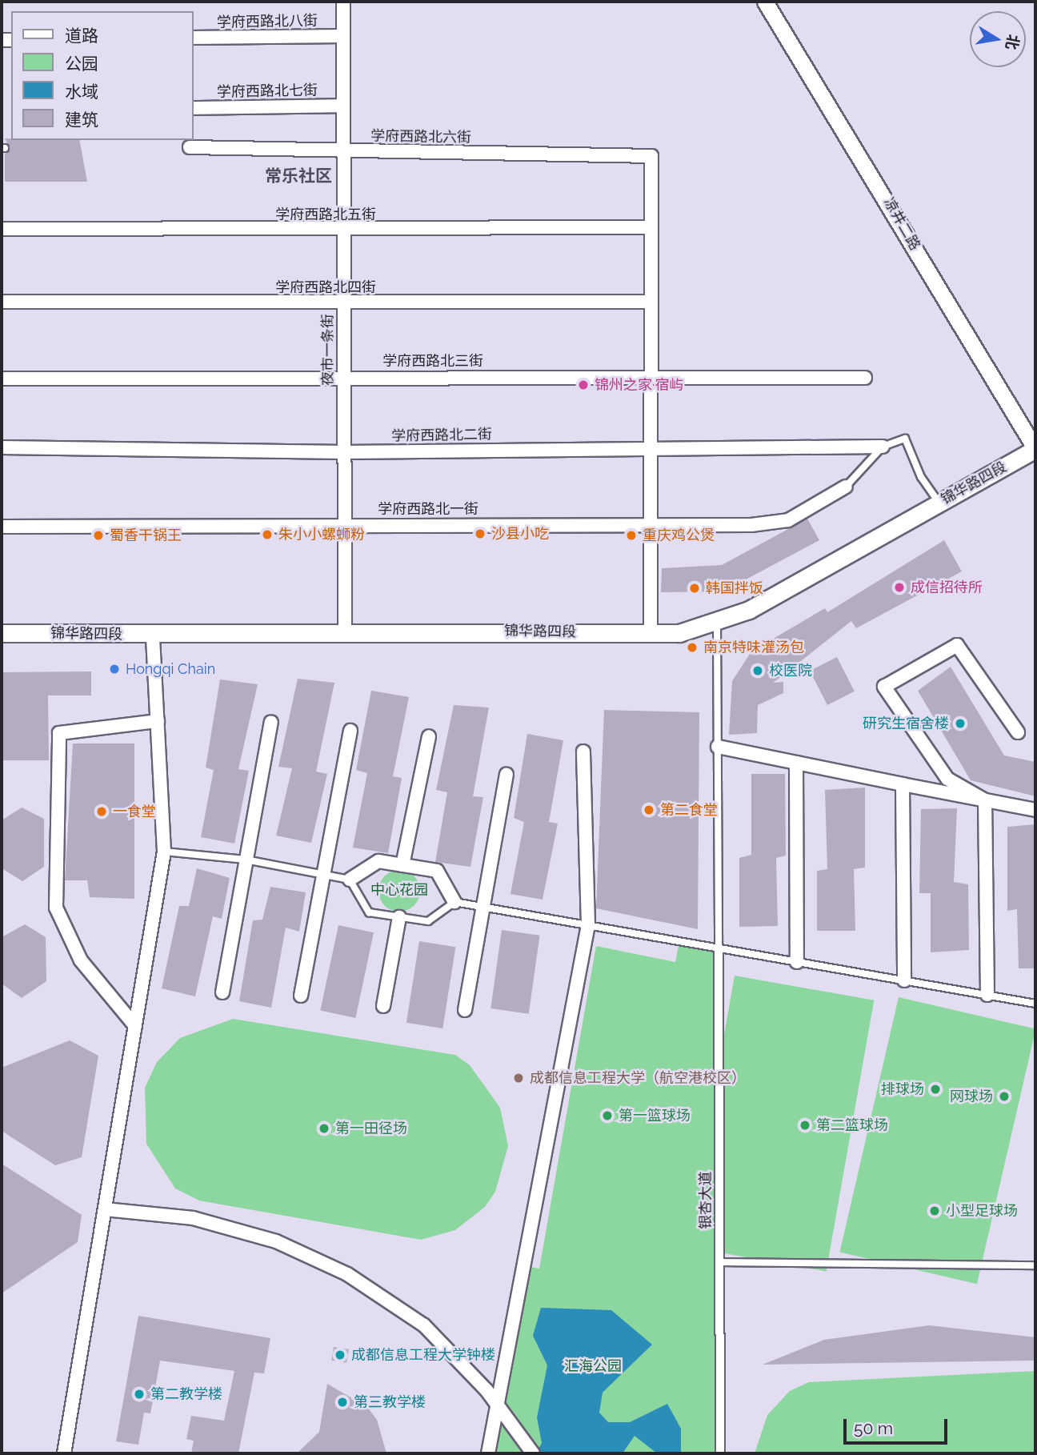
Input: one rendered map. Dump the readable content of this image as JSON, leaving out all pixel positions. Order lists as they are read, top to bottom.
{
  "streets": {
    "main road": ["锦华路四段"],
    "street": [
      "学府西路北八街",
      "学府西路北七街",
      "学府西路北六街",
      "学府西路北五街",
      "凉井二路",
      "学府西路北四街",
      "夜市一条街",
      "学府西路北三街",
      "学府西路北二街",
      "学府西路北一街",
      "银杏大道"
    ]
  },
  "crossings": [
    ["学府西路北八街", "夜市一条街"],
    ["学府西路北七街", "夜市一条街"],
    ["学府西路北六街", "学府西路北五街"],
    ["学府西路北六街", "夜市一条街"],
    ["学府西路北五街", "夜市一条街"],
    ["凉井二路", "锦华路四段"],
    ["学府西路北四街", "夜市一条街"],
    ["夜市一条街", "学府西路北三街"],
    ["夜市一条街", "学府西路北二街"],
    ["夜市一条街", "锦华路四段"],
    ["夜市一条街", "学府西路北一街"]
  ],
  "districts": ["常乐社区"],
  "parks": ["中心花园", "汇海公园"],
  "places": [
    "锦州之家·宿屿",
    "沙县小吃",
    "朱小小螺蛳粉",
    "蜀香干锅王",
    "重庆鸡公煲",
    "成信招待所",
    "韩国拌饭",
    "南京特味灌汤包",
    "Hongqi Chain",
    "校医院",
    "研究生宿舍楼",
    "第二食堂",
    "一食堂",
    "成都信息工程大学（航空港校区）",
    "排球场",
    "网球场",
    "第一篮球场",
    "第二篮球场",
    "第一田径场",
    "小型足球场",
    "成都信息工程大学钟楼",
    "第二教学楼",
    "第三教学楼"
  ],
  "legend": [
    "道路",
    "公园",
    "水域",
    "建筑"
  ],
  "scale_bar": "50 m",
  "north": "right"
}
